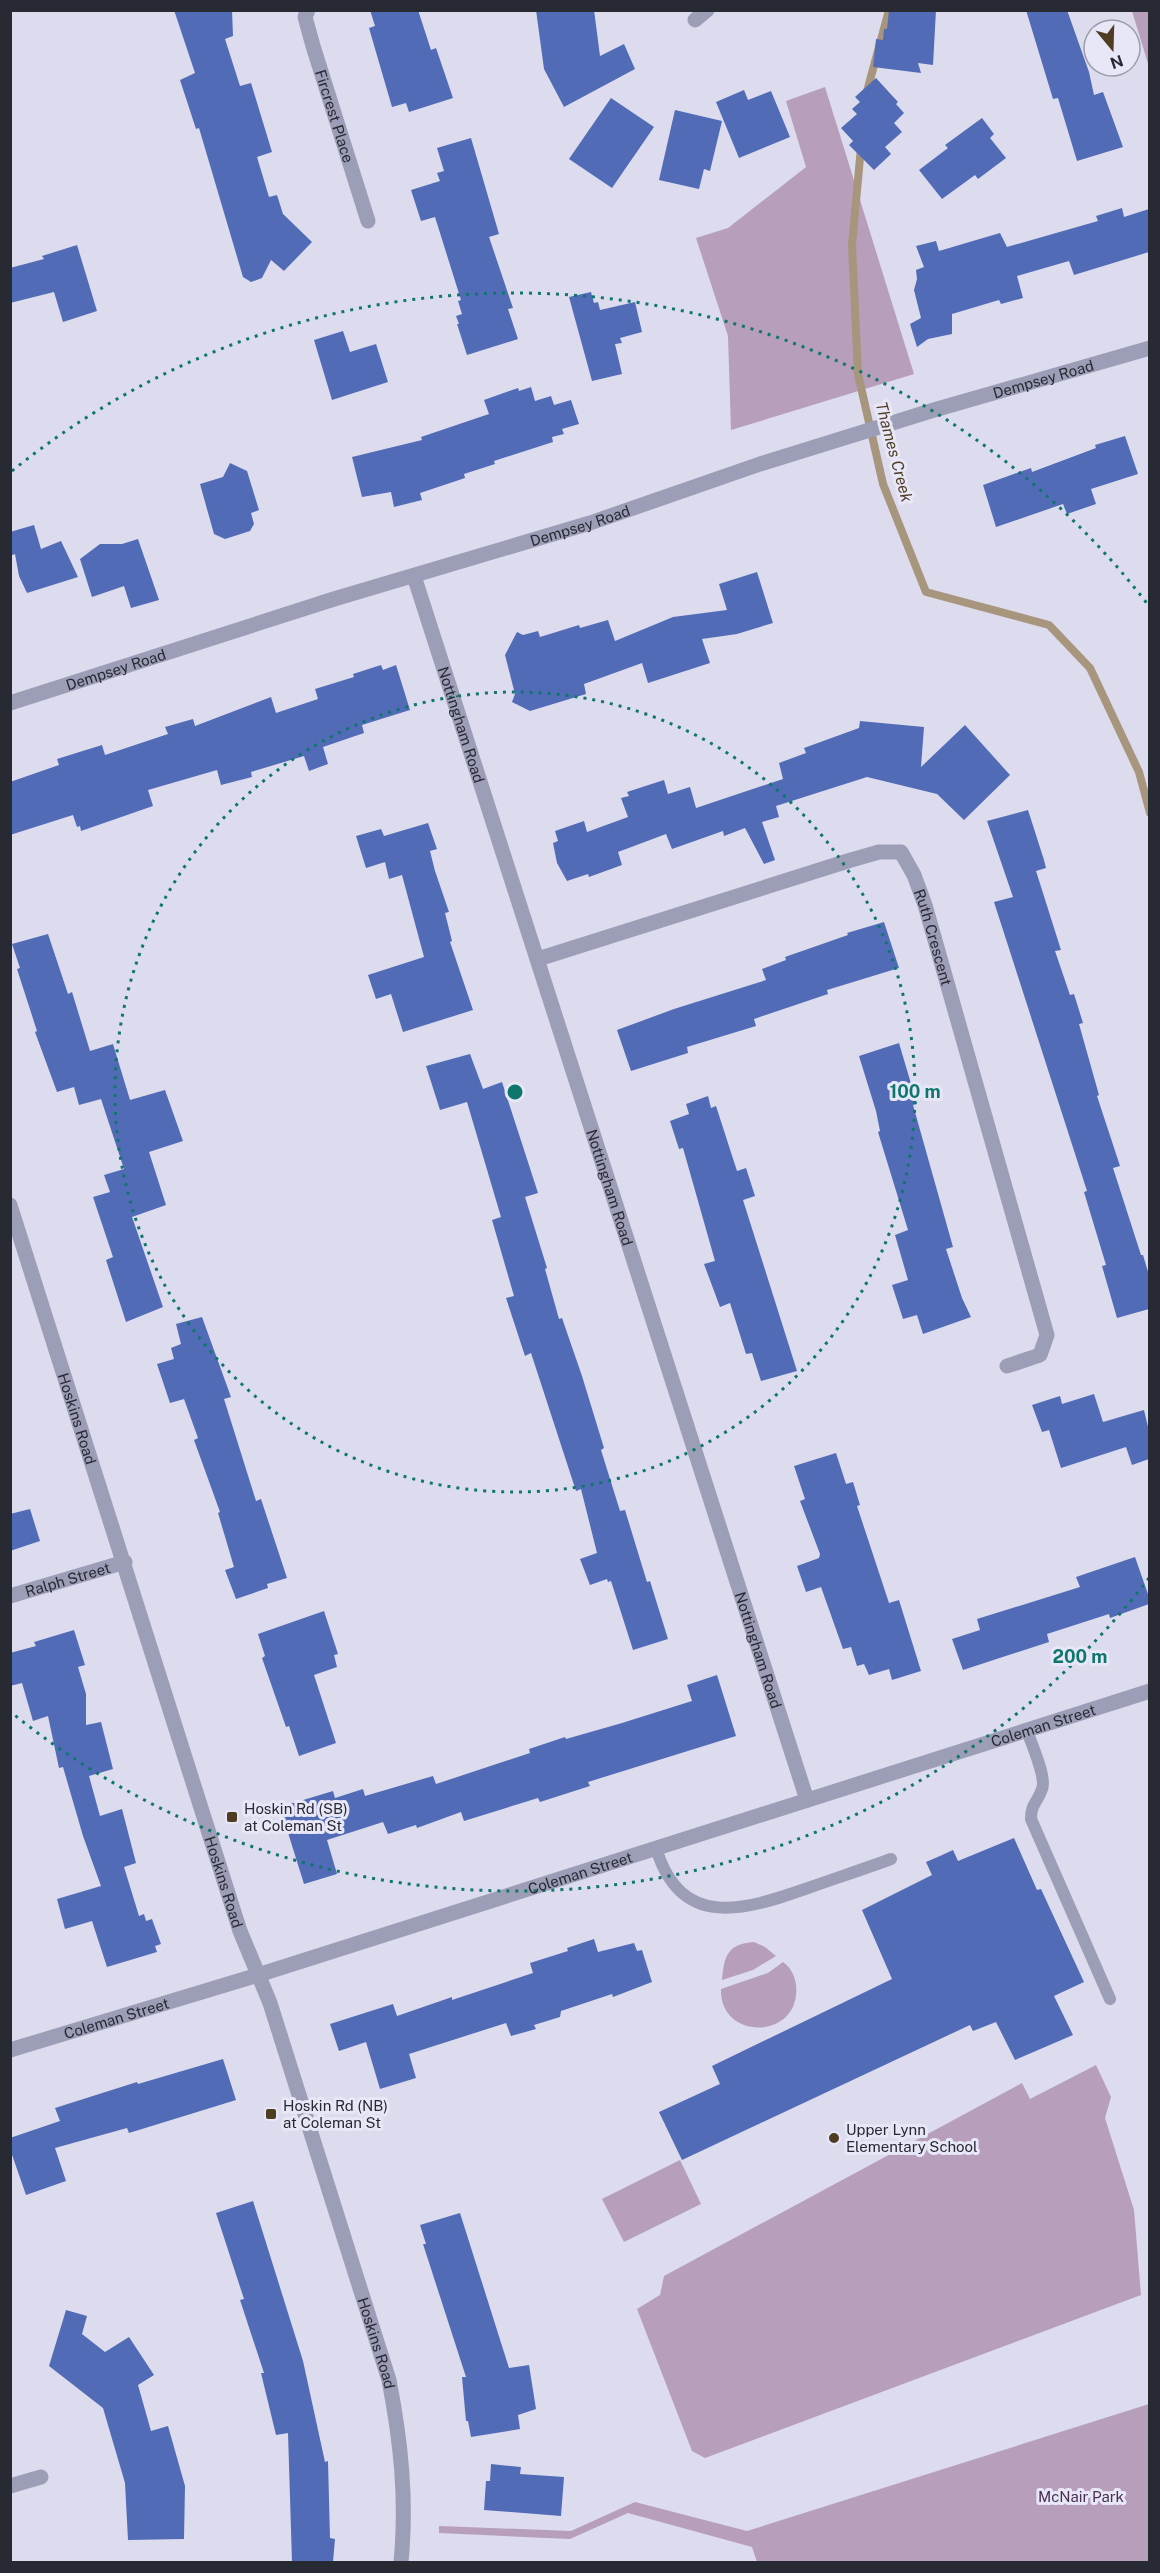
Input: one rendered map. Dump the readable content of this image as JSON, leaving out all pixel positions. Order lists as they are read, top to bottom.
{
  "streets": {
    "street": [
      "Fircrest Place",
      "Dempsey Road",
      "Nottingham Road",
      "Ruth Crescent",
      "Hoskins Road",
      "Ralph Street",
      "Coleman Street"
    ]
  },
  "crossings": [
    ["Dempsey Road", "Nottingham Road"],
    ["Nottingham Road", "Ruth Crescent"],
    ["Nottingham Road", "Coleman Street"],
    ["Hoskins Road", "Ralph Street"],
    ["Hoskins Road", "Coleman Street"]
  ],
  "water": ["Thames Creek"],
  "parks": ["McNair Park"],
  "places": {
    "transit": ["Hoskin Rd (SB) at Coleman St", "Hoskin Rd (NB) at Coleman St"],
    "other": ["Upper Lynn Elementary School"]
  },
  "north": "bottom",
  "rings": ["100 m", "200 m"]
}
